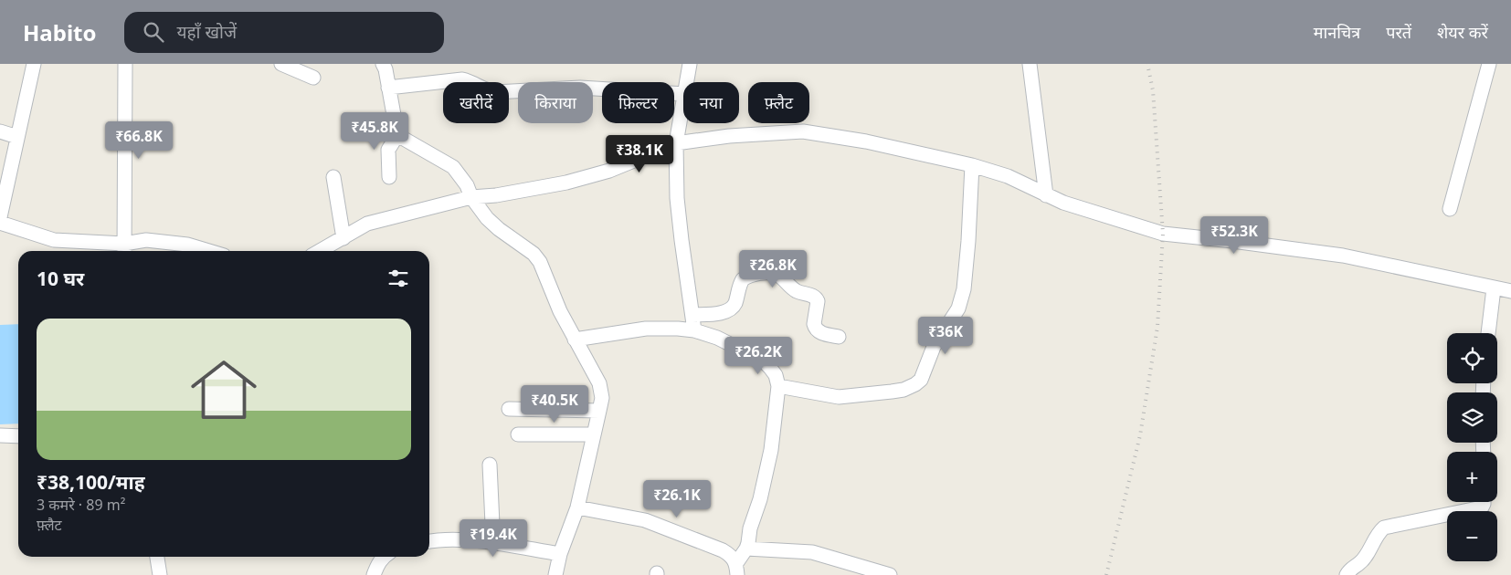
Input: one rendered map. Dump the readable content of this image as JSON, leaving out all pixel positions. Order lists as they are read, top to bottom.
{
  "page": {
    "header": "Habito",
    "search": "यहाँ खोजें",
    "nav": ["मानचित्र", "परतें", "शेयर करें"],
    "chip": [
      "खरीदें",
      "किराया",
      "फ़िल्टर",
      "नया",
      "फ़्लैट"
    ],
    "price": [
      "₹45.8K",
      "₹66.8K",
      "₹38.1K",
      "₹52.3K",
      "₹26.8K",
      "₹36K",
      "₹26.2K",
      "₹40.5K",
      "₹26.1K",
      "₹19.4K"
    ],
    "heading": "10 घर",
    "list": [
      {
        "name": "₹38,100/माह",
        "note": "3 कमरे · 89 m² · फ़्लैट"
      }
    ],
    "map_buttons": ["+", "−"]
  }
}
